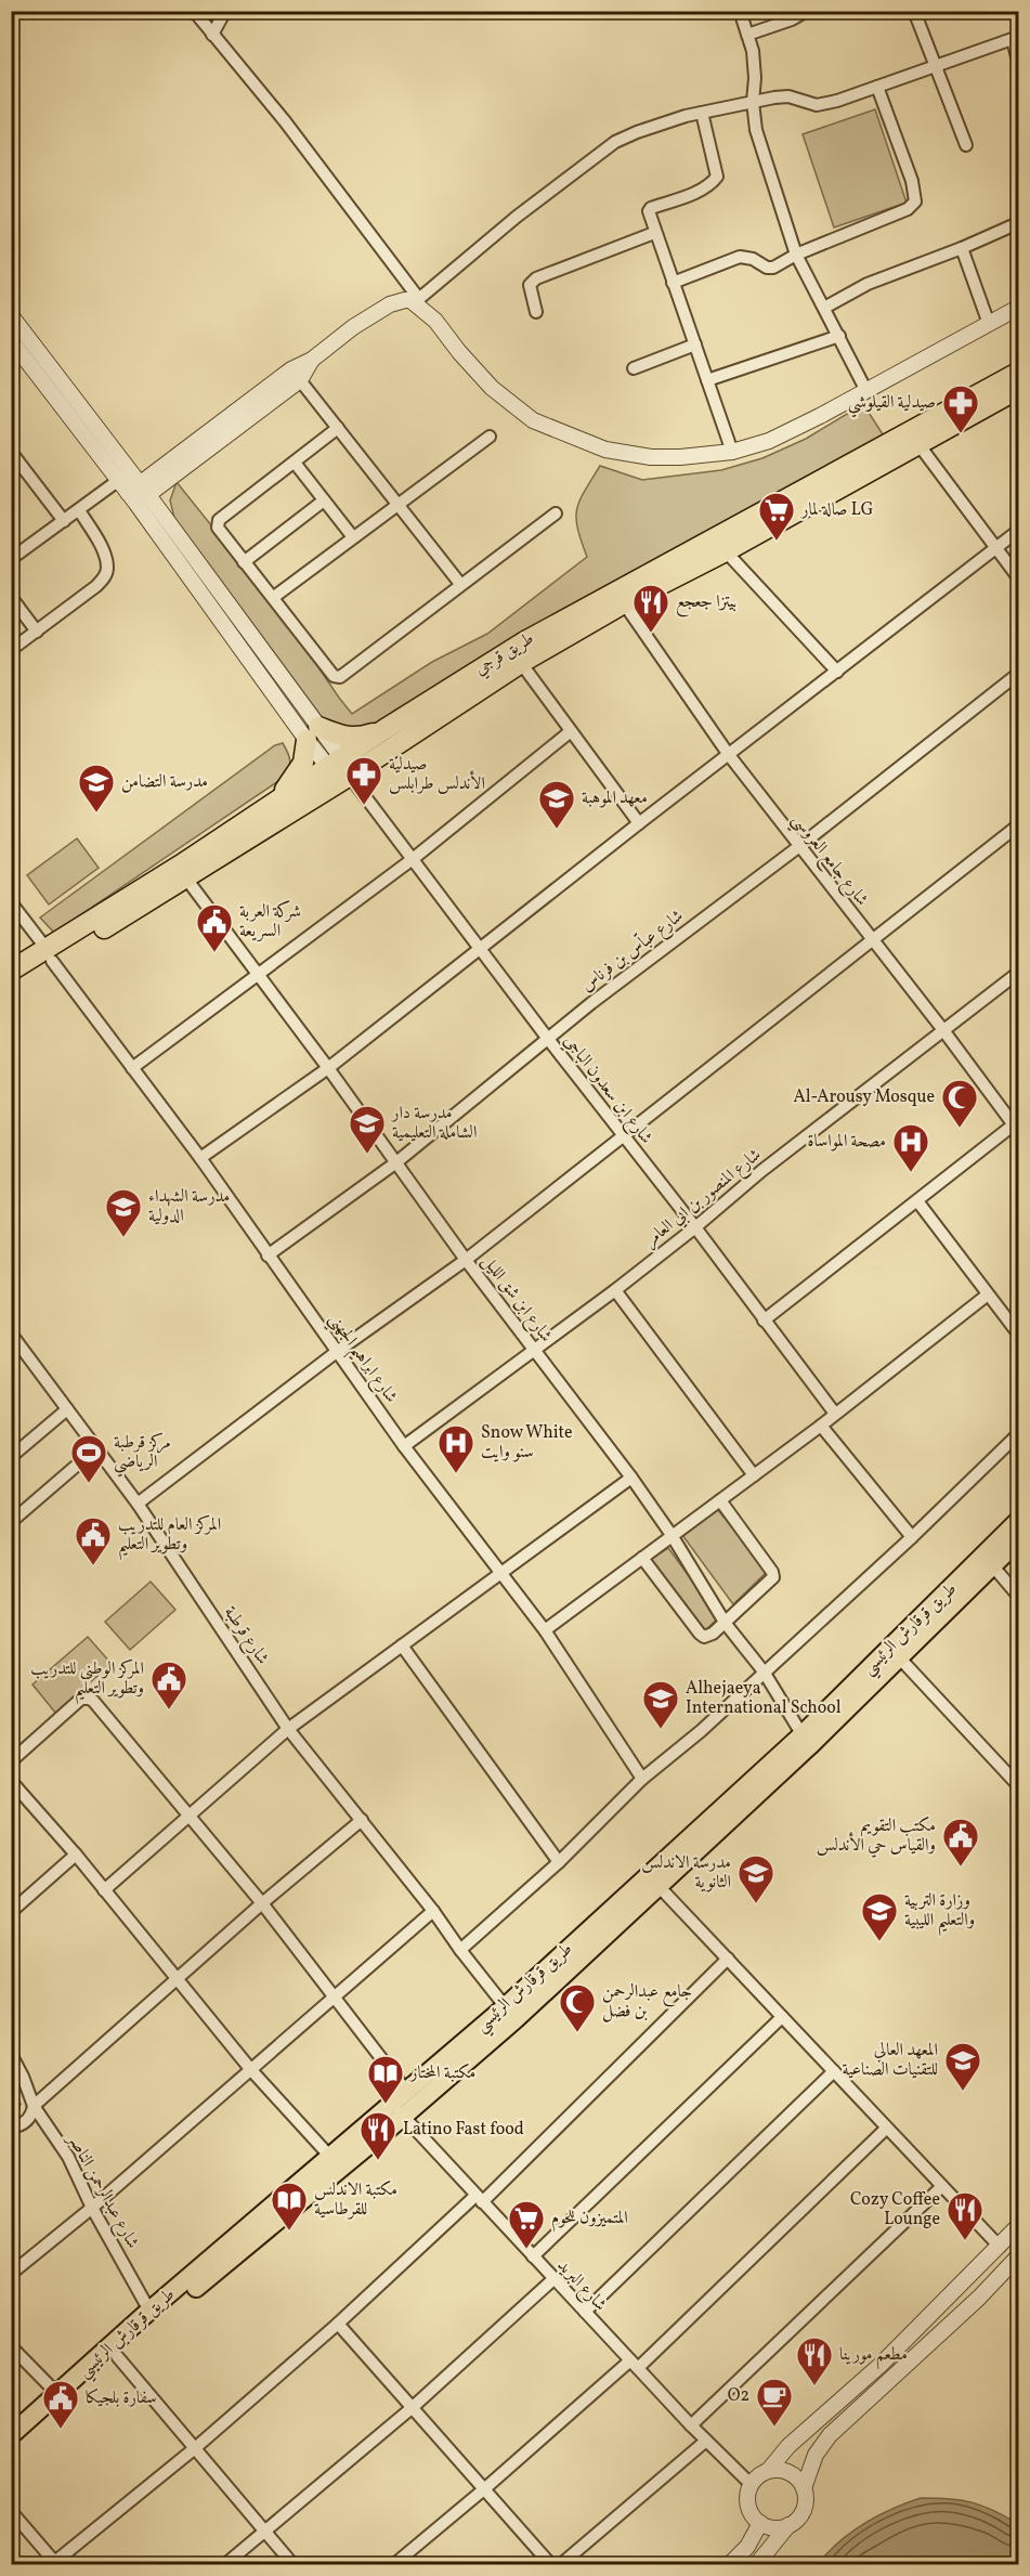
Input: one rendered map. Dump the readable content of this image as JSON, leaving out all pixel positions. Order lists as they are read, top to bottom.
{
  "streets": {
    "highway": ["طريق قرجي"],
    "main road": ["طريق قرقارش الرئيسي"],
    "street": [
      "شارع جامع العروسي",
      "شارع عباّس بن فرناس",
      "شارع ابن سعدون الباجي",
      "شارع المنصور بن ابي العامر",
      "شارع ابن شق الليل",
      "شارع ابراهيم الجهني",
      "شارع قرطبة",
      "شارع عبدالرحمن الناصر",
      "شارع البريد"
    ]
  },
  "crossings": [
    ["طريق قرجي", "شارع جامع العروسي"],
    ["طريق قرجي", "شارع ابن سعدون الباجي"],
    ["طريق قرجي", "شارع ابن شق الليل"],
    ["طريق قرجي", "شارع ابراهيم الجهني"],
    ["شارع جامع العروسي", "شارع عباّس بن فرناس"],
    ["شارع جامع العروسي", "شارع المنصور بن ابي العامر"],
    ["شارع عباّس بن فرناس", "شارع ابن سعدون الباجي"],
    ["شارع عباّس بن فرناس", "شارع ابن شق الليل"],
    ["شارع عباّس بن فرناس", "شارع ابراهيم الجهني"],
    ["شارع ابن سعدون الباجي", "شارع المنصور بن ابي العامر"],
    ["شارع المنصور بن ابي العامر", "شارع ابن شق الليل"],
    ["شارع المنصور بن ابي العامر", "شارع ابراهيم الجهني"],
    ["شارع ابن شق الليل", "طريق قرقارش الرئيسي"],
    ["طريق قرقارش الرئيسي", "شارع قرطبة"],
    ["طريق قرقارش الرئيسي", "شارع عبدالرحمن الناصر"],
    ["طريق قرقارش الرئيسي", "شارع البريد"]
  ],
  "places": {
    "pharmacy": ["صيدلية القيلوشي", "صيدلية الأندلس طرابلس"],
    "supermarket": ["صالة لمار LG", "المتميزون للحوم"],
    "restaurant": [
      "بيتزا جعجع",
      "Latino Fast food",
      "Cozy Coffee Lounge",
      "مطعم مورينا"
    ],
    "school or university": [
      "مدرسة التضامن",
      "معهد الموهبة",
      "مدرسة دار الشاملة التعليمية",
      "مدرسة الشهداء الدولية",
      "Alhejaeya International School",
      "مدرسة الاندلس الثانوية",
      "وزارة التربية والتعليم الليبية",
      "المعهد العالي للتقنيات الصناعية"
    ],
    "public building": [
      "شركة العربة السريعة",
      "المركز العام للتدريب وتطوير التعليم",
      "المركز الوطني للتدريب وتطوير التعليم",
      "مكتب التقويم والقياس حي الأندلس",
      "سفارة بلجيكا"
    ],
    "mosque": ["Al-Arousy Mosque", "جامع عبدالرحمن بن فضل"],
    "hospital": ["مصحة المواساة", "Snow White سنو وايت"],
    "sports": ["مركز قرطبة الرياضي"],
    "library": ["مكتبة المختار", "مكتبة الاندلس للقرطاسية"],
    "cafe": ["O2"]
  }
}
